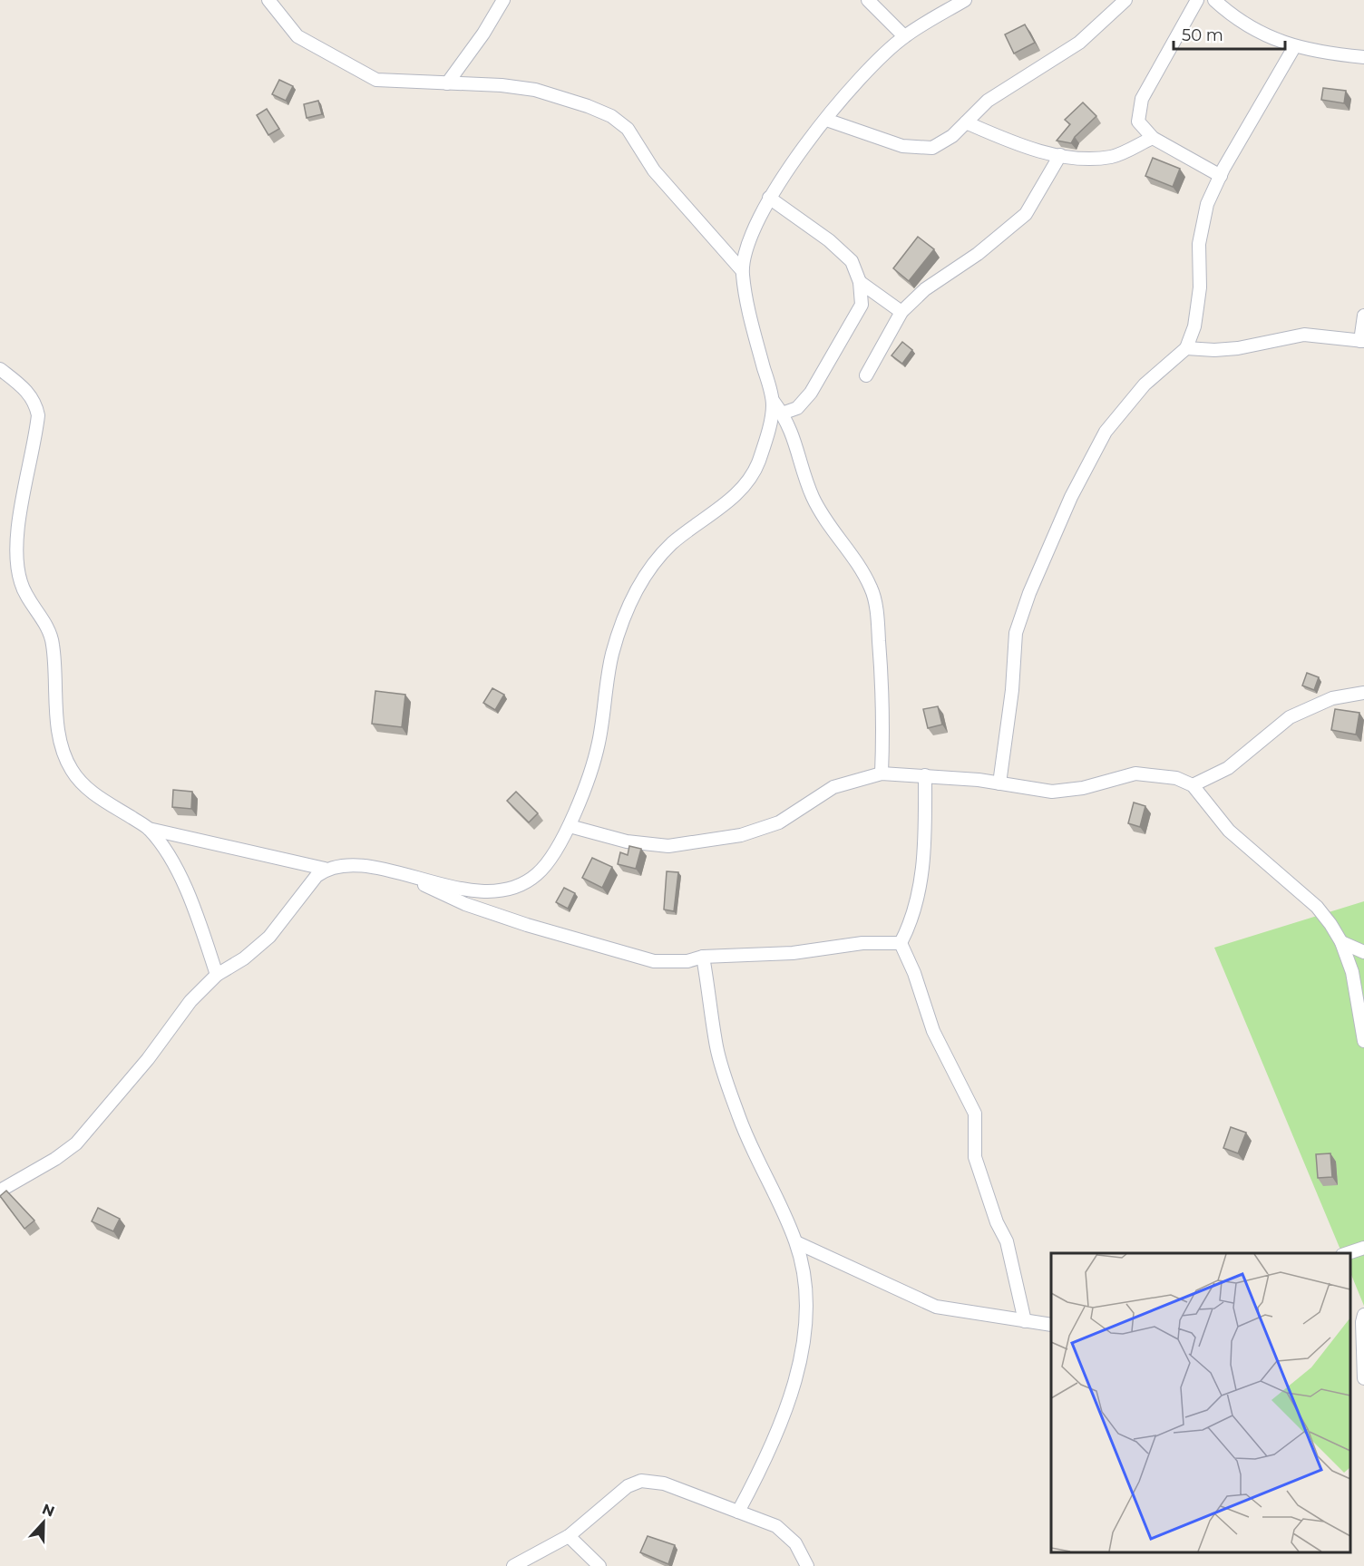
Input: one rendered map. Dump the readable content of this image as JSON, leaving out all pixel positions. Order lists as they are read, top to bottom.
{
  "scale_bar": "50 m",
  "north": "top"
}
